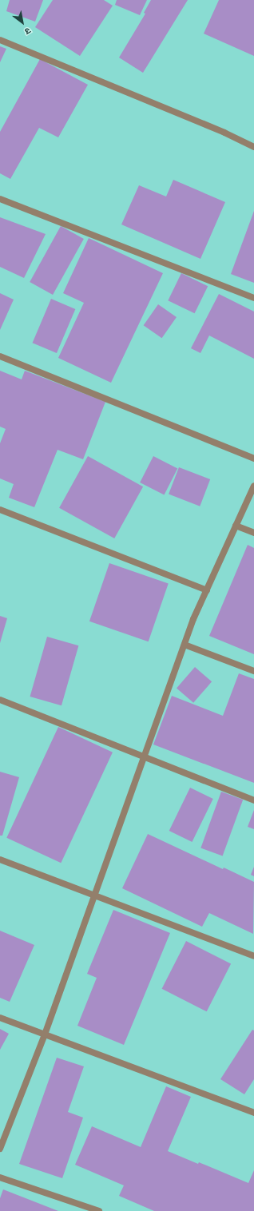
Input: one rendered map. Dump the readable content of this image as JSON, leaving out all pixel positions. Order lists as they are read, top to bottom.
{
  "north": "bottom right"
}
